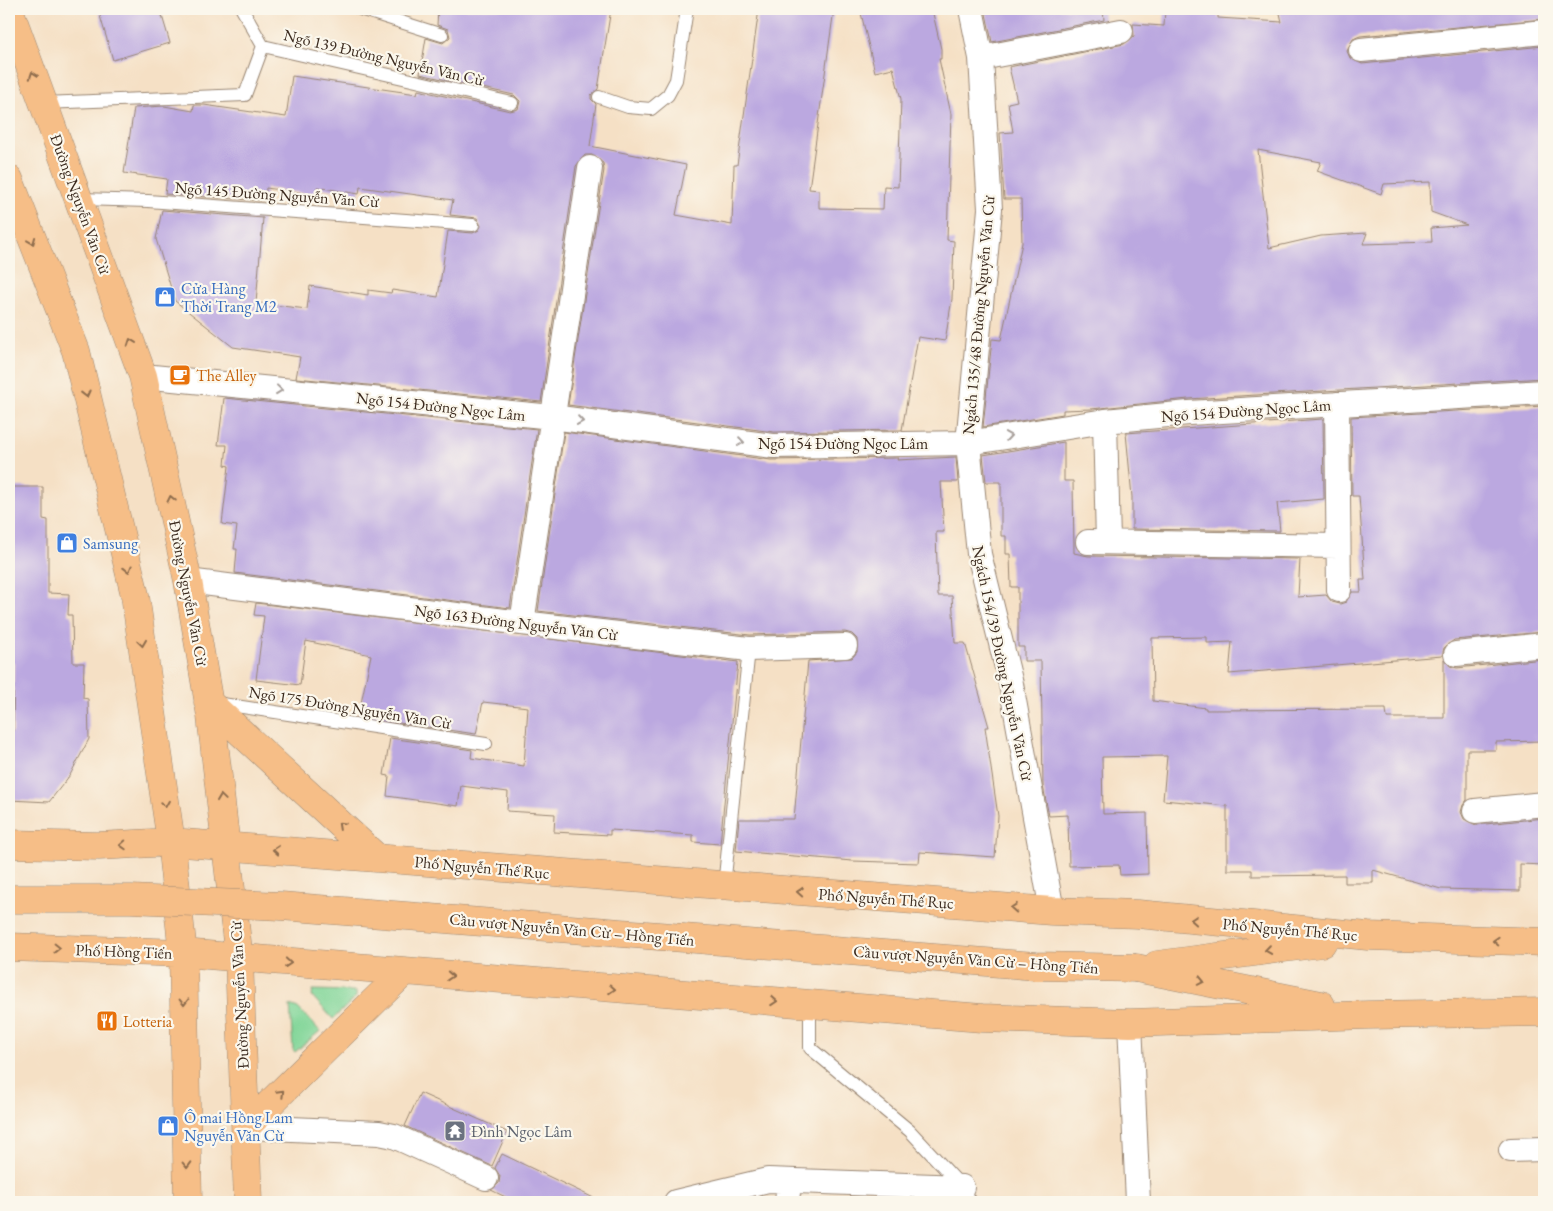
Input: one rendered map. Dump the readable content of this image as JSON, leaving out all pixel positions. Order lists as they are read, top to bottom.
{
  "streets": {
    "main road": [
      "Đường Nguyễn Văn Cừ",
      "Phố Nguyễn Thế Rục",
      "Cầu vượt Nguyễn Văn Cừ – Hồng Tiến",
      "Phố Hồng Tiến"
    ],
    "street": [
      "Ngách 135/48 Đường Nguyễn Văn Cừ",
      "Ngõ 154 Đường Ngọc Lâm",
      "Ngõ 163 Đường Nguyễn Văn Cừ",
      "Ngách 154/39 Đường Nguyễn Văn Cừ"
    ],
    "lane": ["Ngõ 139 Đường Nguyễn Văn Cừ", "Ngõ 145 Đường Nguyễn Văn Cừ", "Ngõ 175 Đường Nguyễn Văn Cừ"]
  },
  "crossings": [
    ["Ngõ 139 Đường Nguyễn Văn Cừ", "Đường Nguyễn Văn Cừ"],
    ["Ngõ 145 Đường Nguyễn Văn Cừ", "Đường Nguyễn Văn Cừ"],
    ["Đường Nguyễn Văn Cừ", "Ngõ 154 Đường Ngọc Lâm"],
    ["Đường Nguyễn Văn Cừ", "Ngõ 163 Đường Nguyễn Văn Cừ"],
    ["Đường Nguyễn Văn Cừ", "Ngõ 175 Đường Nguyễn Văn Cừ"],
    ["Đường Nguyễn Văn Cừ", "Phố Nguyễn Thế Rục"],
    ["Đường Nguyễn Văn Cừ", "Phố Hồng Tiến"],
    ["Ngách 135/48 Đường Nguyễn Văn Cừ", "Ngõ 154 Đường Ngọc Lâm"],
    ["Ngách 135/48 Đường Nguyễn Văn Cừ", "Ngách 154/39 Đường Nguyễn Văn Cừ"],
    ["Ngõ 154 Đường Ngọc Lâm", "Ngách 154/39 Đường Nguyễn Văn Cừ"],
    ["Ngách 154/39 Đường Nguyễn Văn Cừ", "Phố Nguyễn Thế Rục"]
  ],
  "one_way": ["Ngõ 154 Đường Ngọc Lâm"],
  "places": {
    "shop": ["Cửa Hàng Thời Trang M2", "Samsung", "Ô mai Hồng Lam Nguyễn Văn Cừ"],
    "cafe": ["The Alley"],
    "restaurant": ["Lotteria"],
    "temple": ["Đình Ngọc Lâm"]
  }
}
